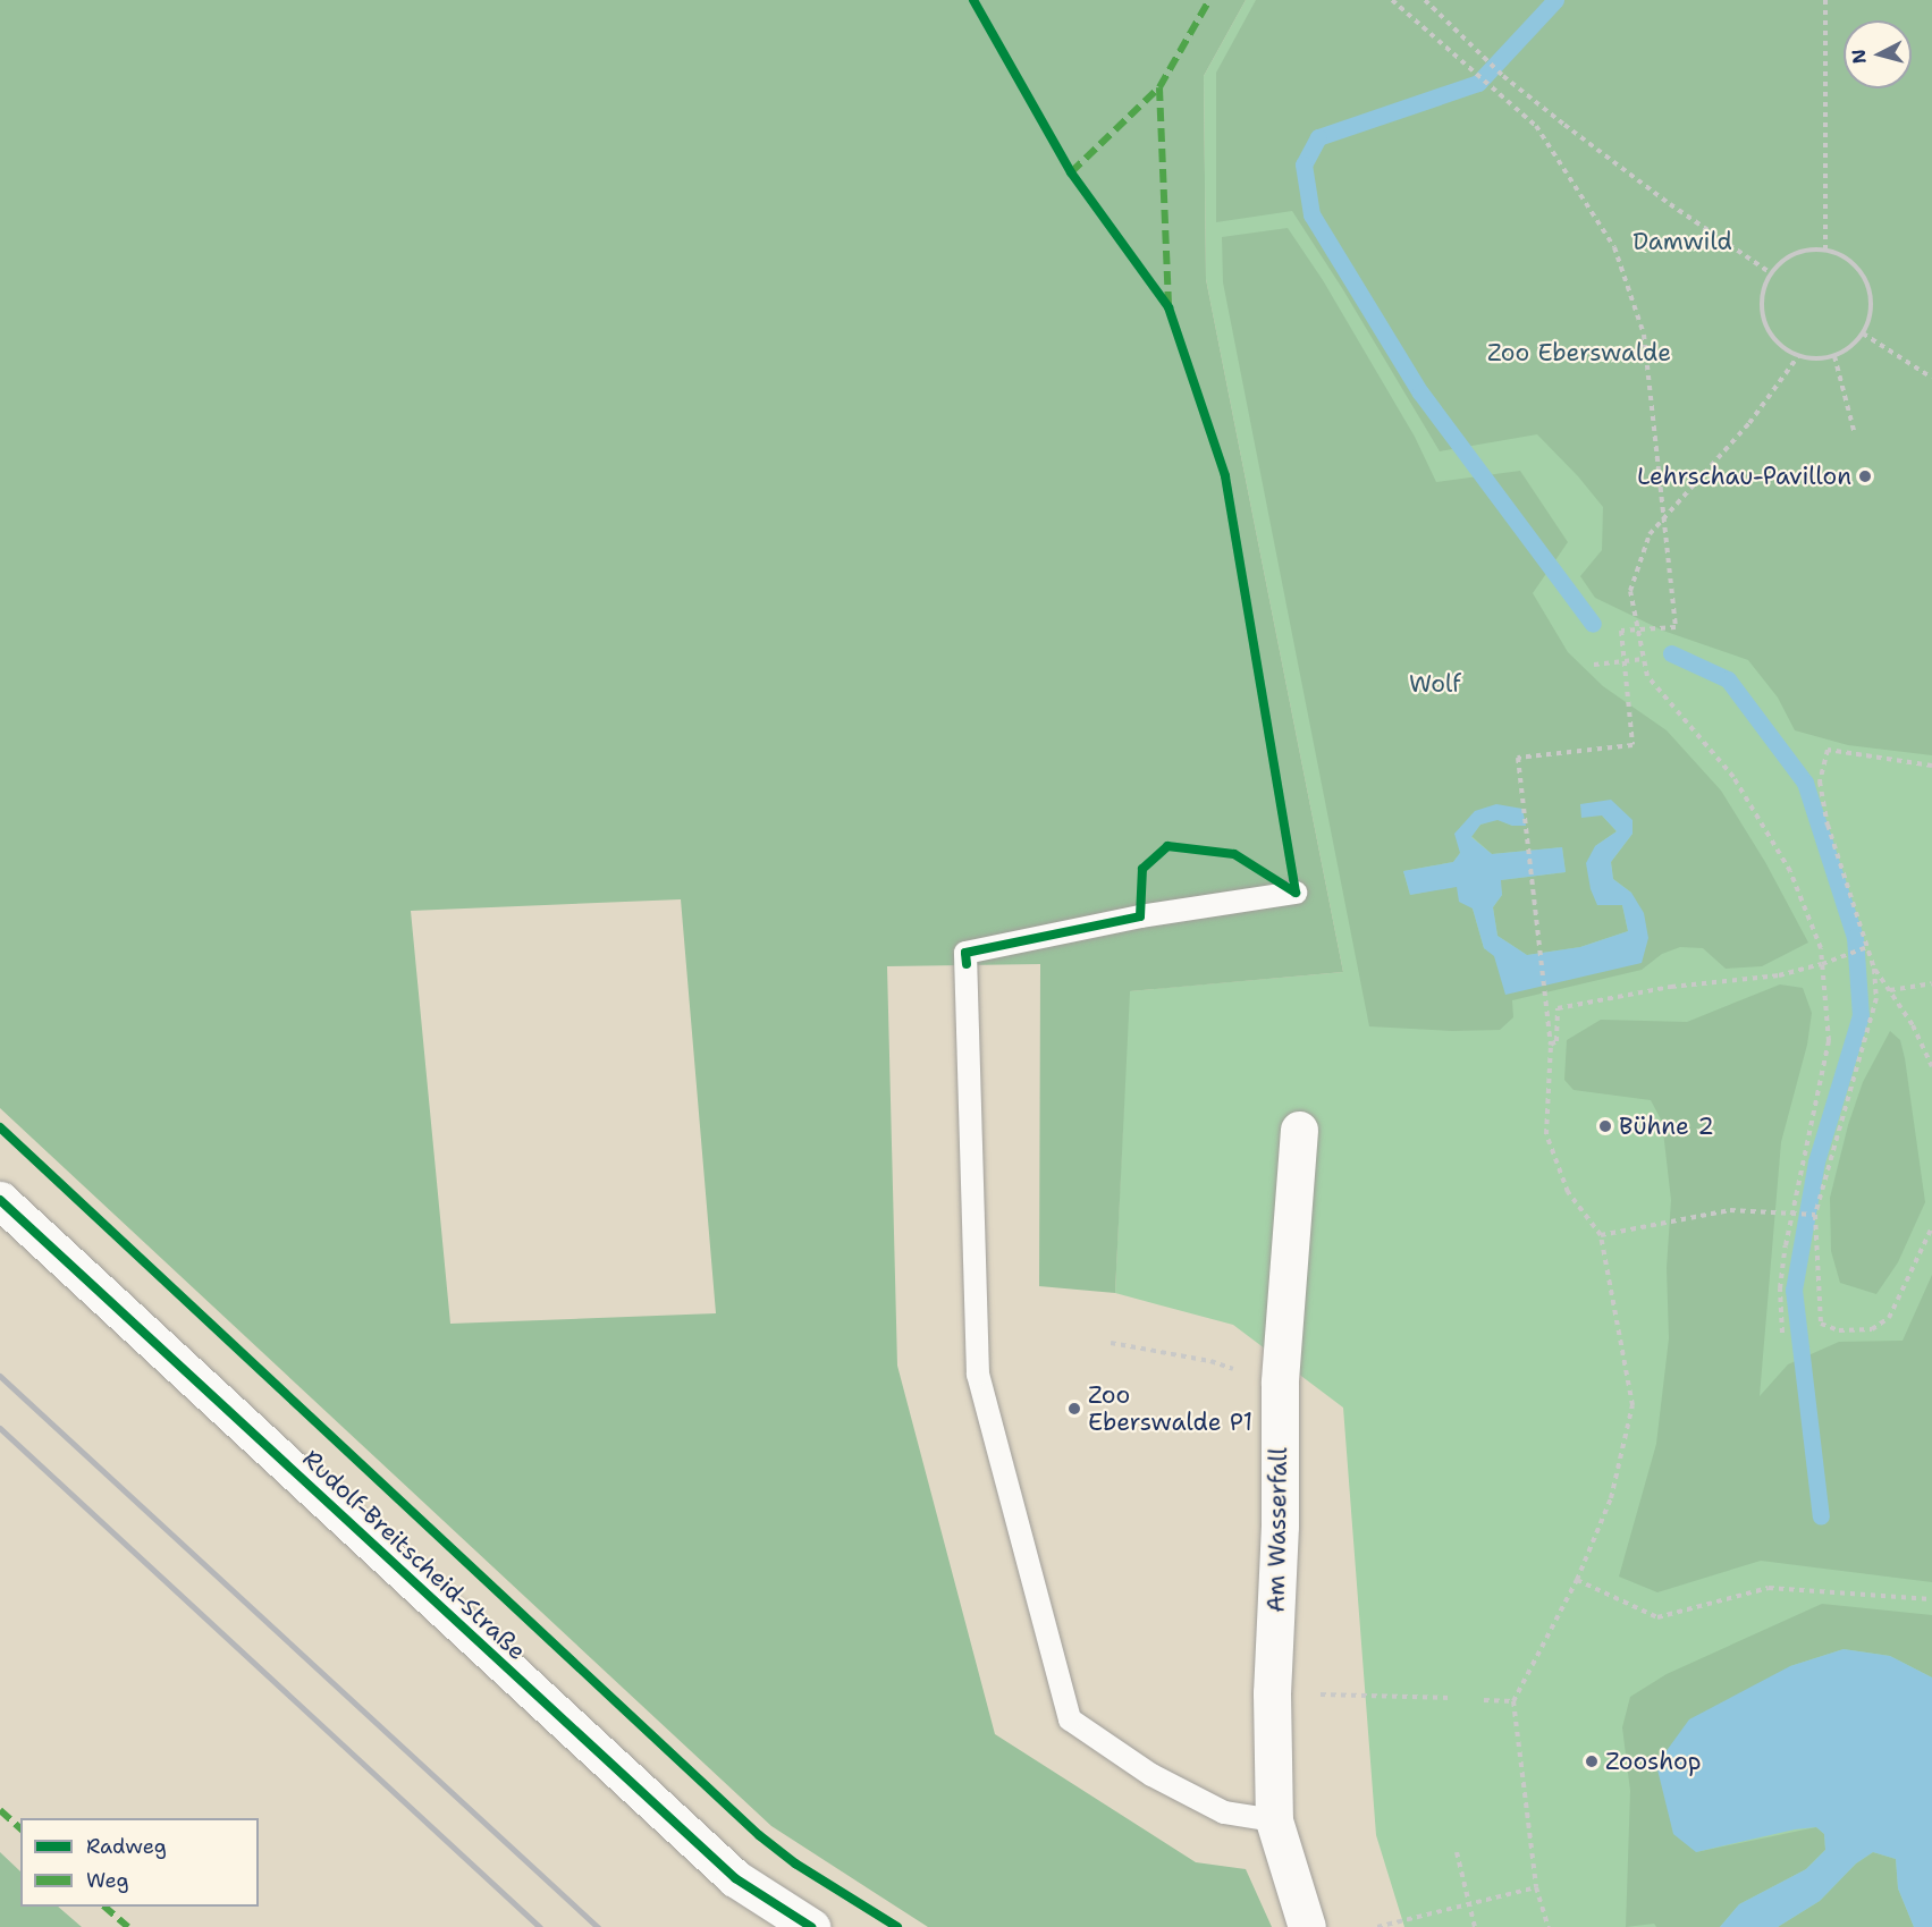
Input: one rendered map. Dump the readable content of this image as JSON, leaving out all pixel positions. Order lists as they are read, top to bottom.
{
  "streets": {
    "street": ["Am Wasserfall", "Rudolf-Breitscheid-Straße"]
  },
  "parks": ["Damwild", "Zoo Eberswalde", "Wolf"],
  "places": [
    "Lehrschau-Pavillon",
    "Bühne 2",
    "Zoo Eberswalde P1",
    "Zooshop"
  ],
  "legend": ["Radweg", "Weg"],
  "north": "left"
}
